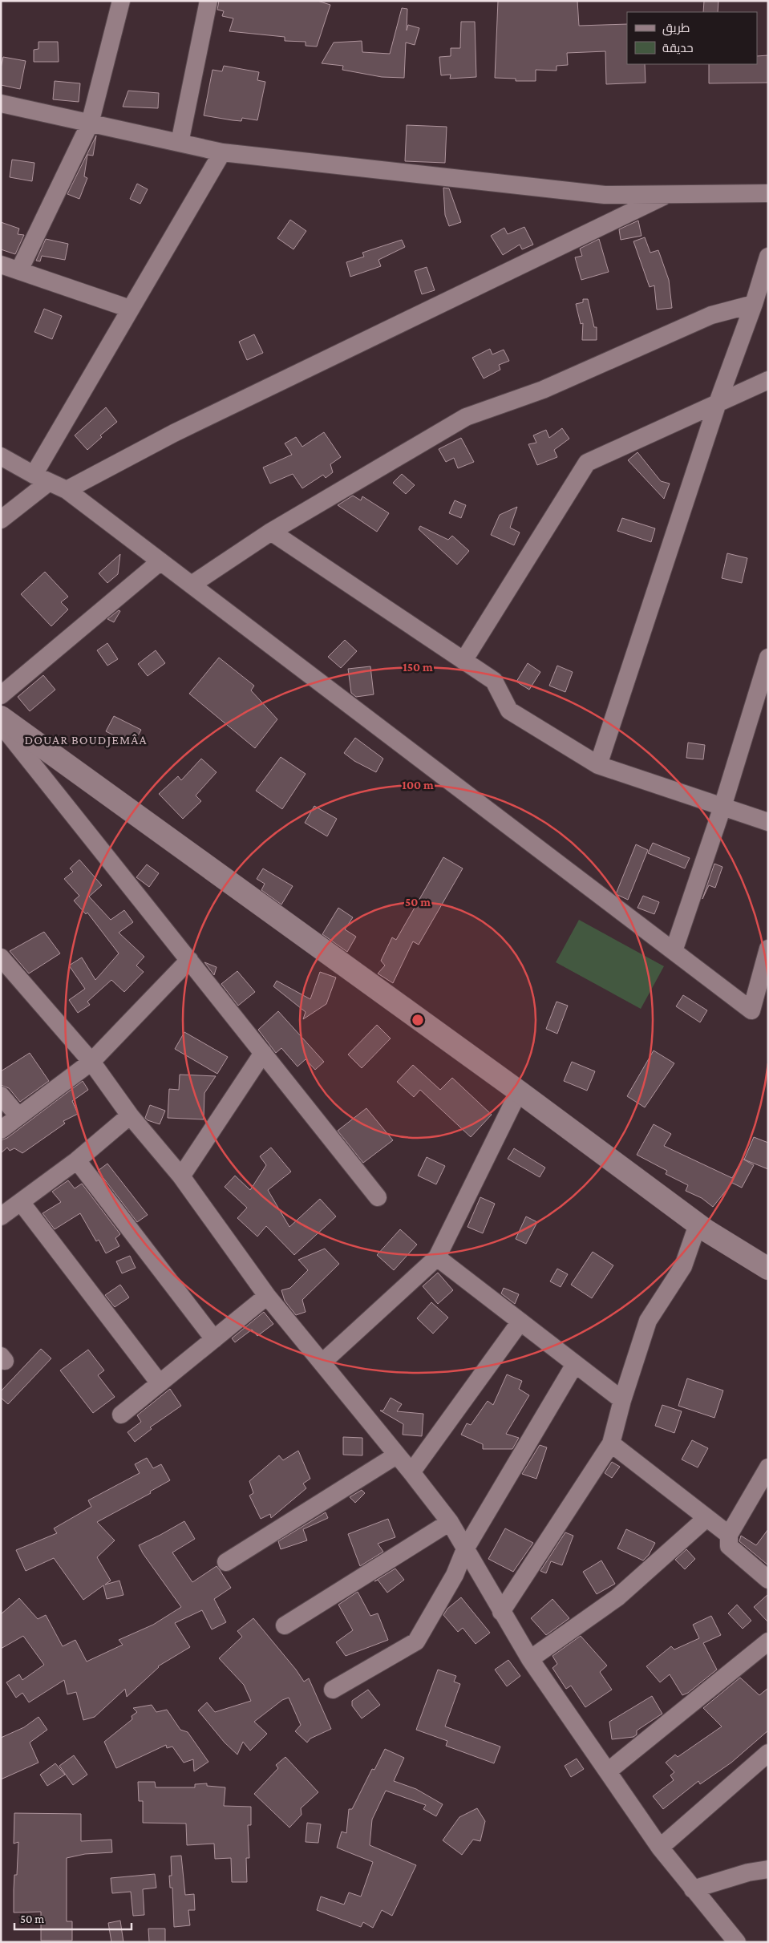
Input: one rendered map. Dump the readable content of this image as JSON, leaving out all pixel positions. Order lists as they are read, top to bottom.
{
  "districts": ["DOUAR BOUDJEMÂA"],
  "legend": ["طريق", "حديقة"],
  "scale_bar": "50 m",
  "rings": ["150 m", "100 m", "50 m"]
}
